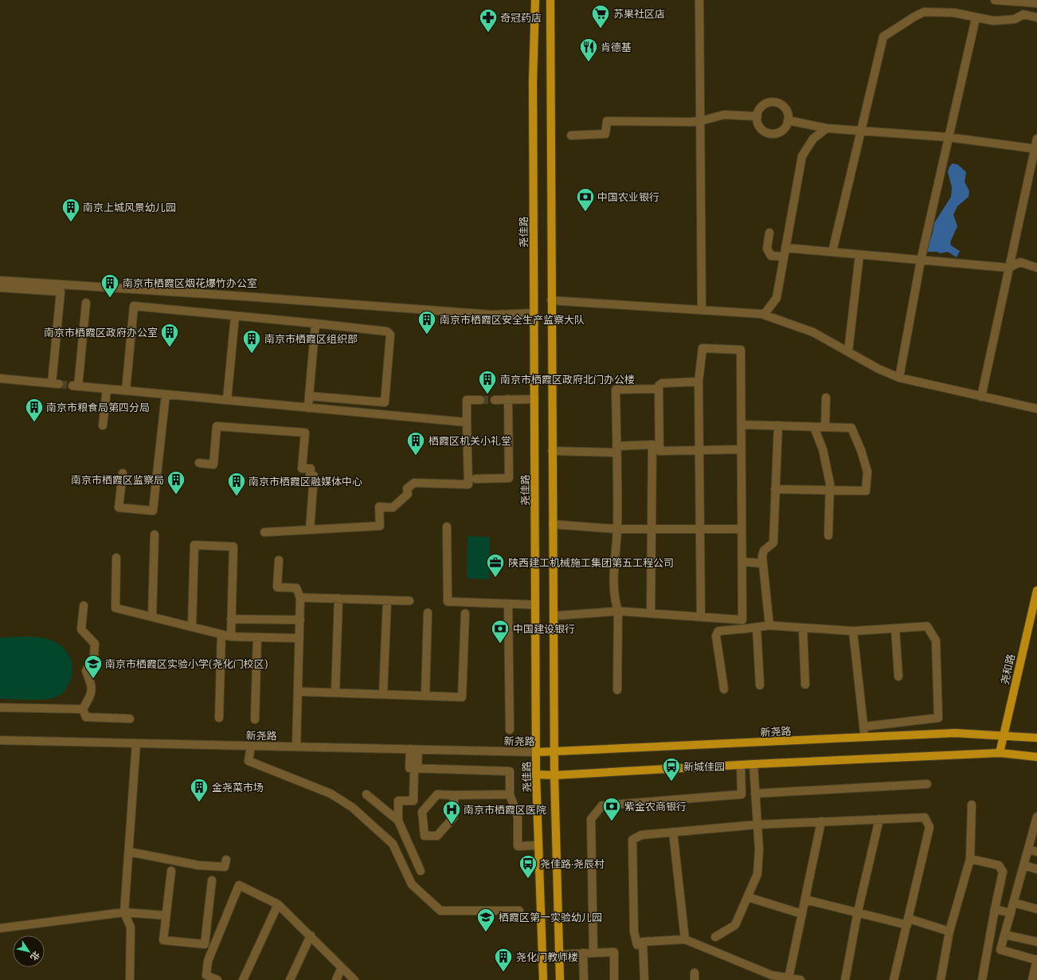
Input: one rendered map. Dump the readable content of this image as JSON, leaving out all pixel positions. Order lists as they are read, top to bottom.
{
  "streets": {
    "main road": ["尧佳路", "尧和路", "新尧路"]
  },
  "crossings": [
    ["尧佳路", "新尧路"],
    ["尧和路", "新尧路"]
  ],
  "places": {
    "supermarket": ["苏果社区店"],
    "pharmacy": ["奇冠药店"],
    "restaurant": ["肯德基"],
    "bank": ["中国农业银行", "中国建设银行", "紫金农商银行"],
    "building": [
      "南京上城风景幼儿园",
      "南京市栖霞区烟花爆竹办公室",
      "南京市栖霞区安全生产监察大队",
      "南京市栖霞区政府办公室",
      "南京市栖霞区组织部",
      "南京市栖霞区政府北门办公楼",
      "南京市粮食局第四分局",
      "栖霞区机关小礼堂",
      "南京市栖霞区监察局",
      "南京市栖霞区融媒体中心",
      "金尧菜市场",
      "尧化门教师楼"
    ],
    "office": ["陕西建工机械施工集团第五工程公司"],
    "school or university": ["南京市栖霞区实验小学(尧化门校区)", "栖霞区第一实验幼儿园"],
    "bus stop": ["新城佳园", "尧佳路·尧辰村"],
    "hospital": ["南京市栖霞区医院"]
  },
  "north": "bottom right"
}
